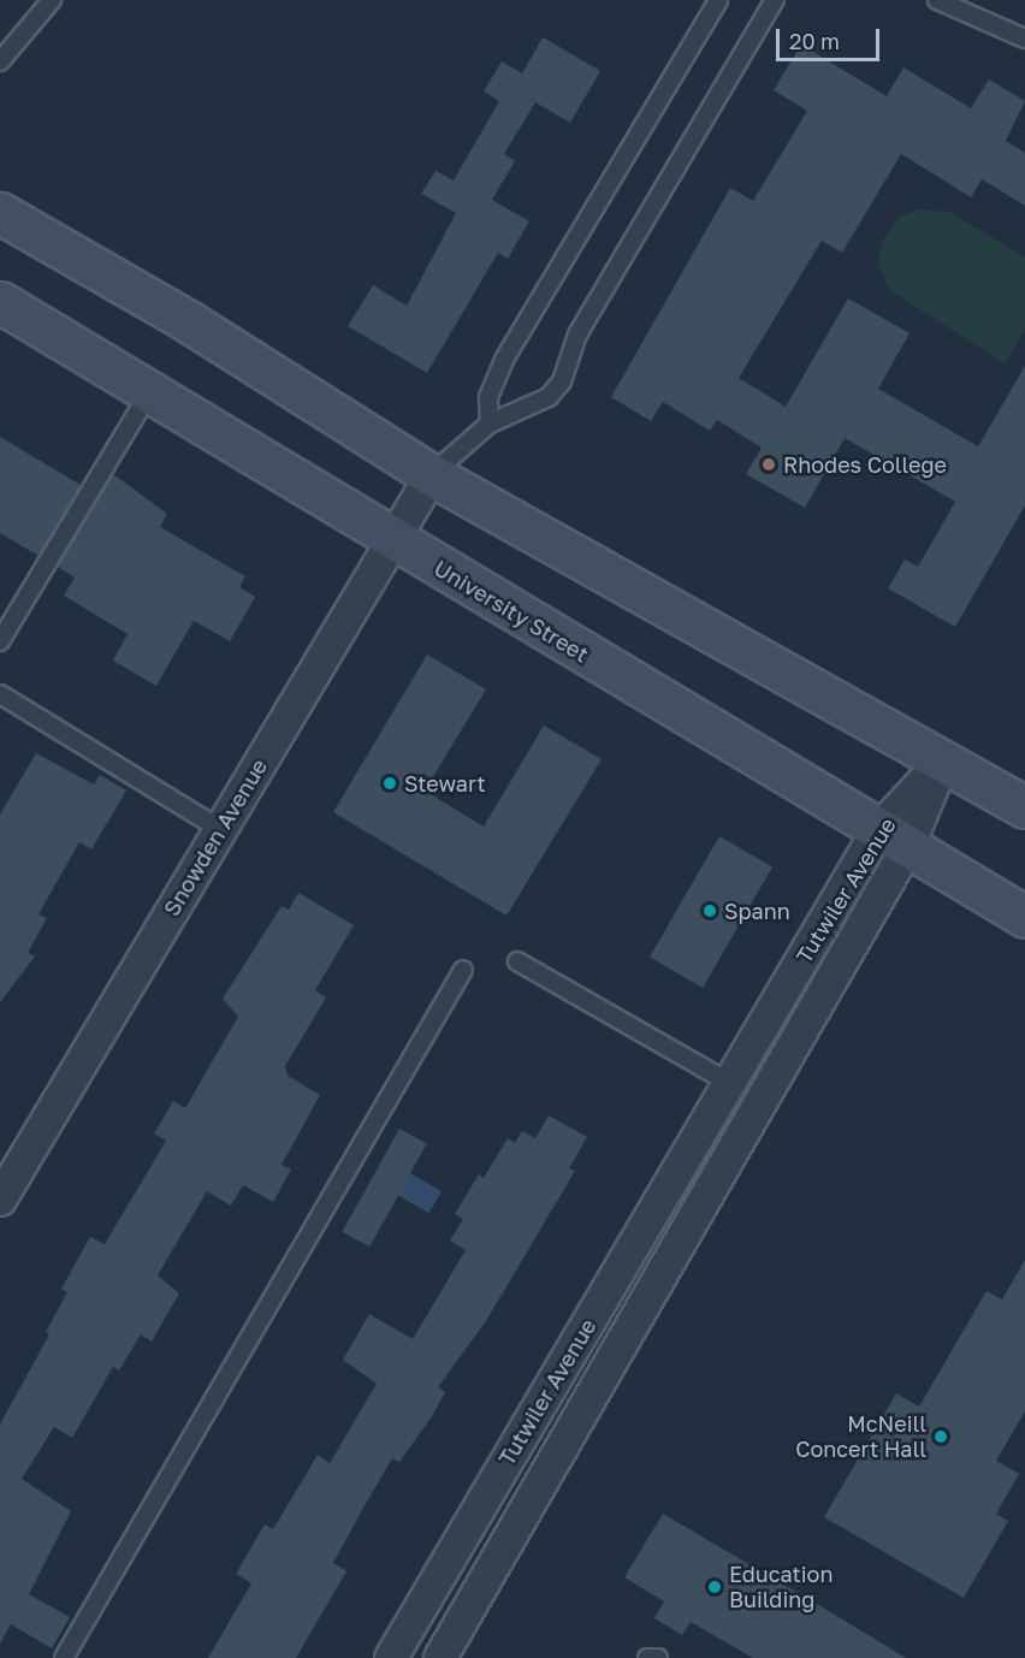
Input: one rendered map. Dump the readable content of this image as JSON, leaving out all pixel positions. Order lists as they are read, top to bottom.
{
  "streets": {
    "main road": ["University Street"],
    "street": ["Snowden Avenue", "Tutwiler Avenue"]
  },
  "crossings": [
    ["University Street", "Snowden Avenue"],
    ["University Street", "Tutwiler Avenue"]
  ],
  "places": [
    "Rhodes College",
    "Stewart",
    "Spann",
    "McNeill Concert Hall",
    "Education Building"
  ],
  "scale_bar": "20 m"
}
